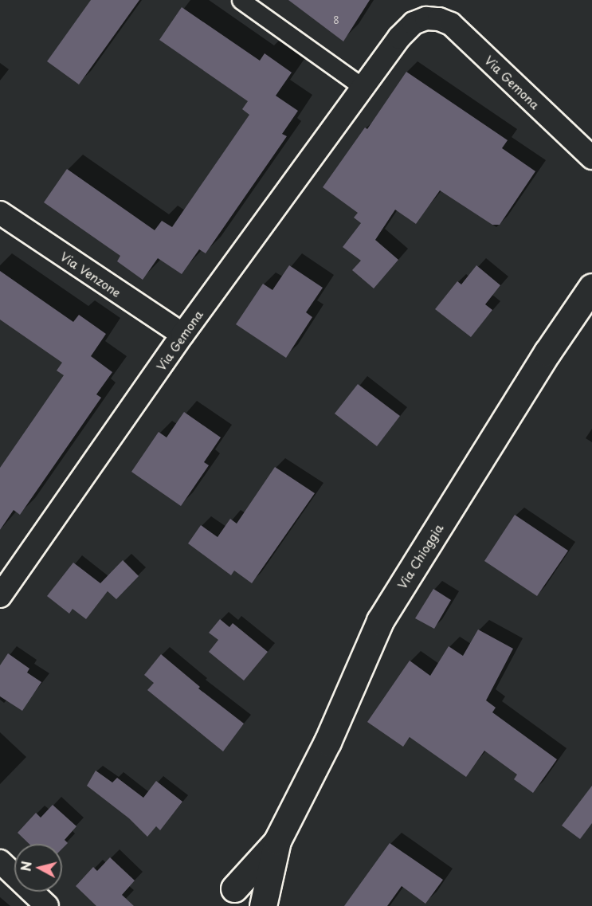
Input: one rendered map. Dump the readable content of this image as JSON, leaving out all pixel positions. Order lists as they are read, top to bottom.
{
  "streets": {
    "street": ["Via Gemona", "Via Venzone", "Via Chioggia"]
  },
  "crossings": [
    ["Via Gemona", "Via Venzone"]
  ],
  "house_numbers": ["8"],
  "north": "left"
}
